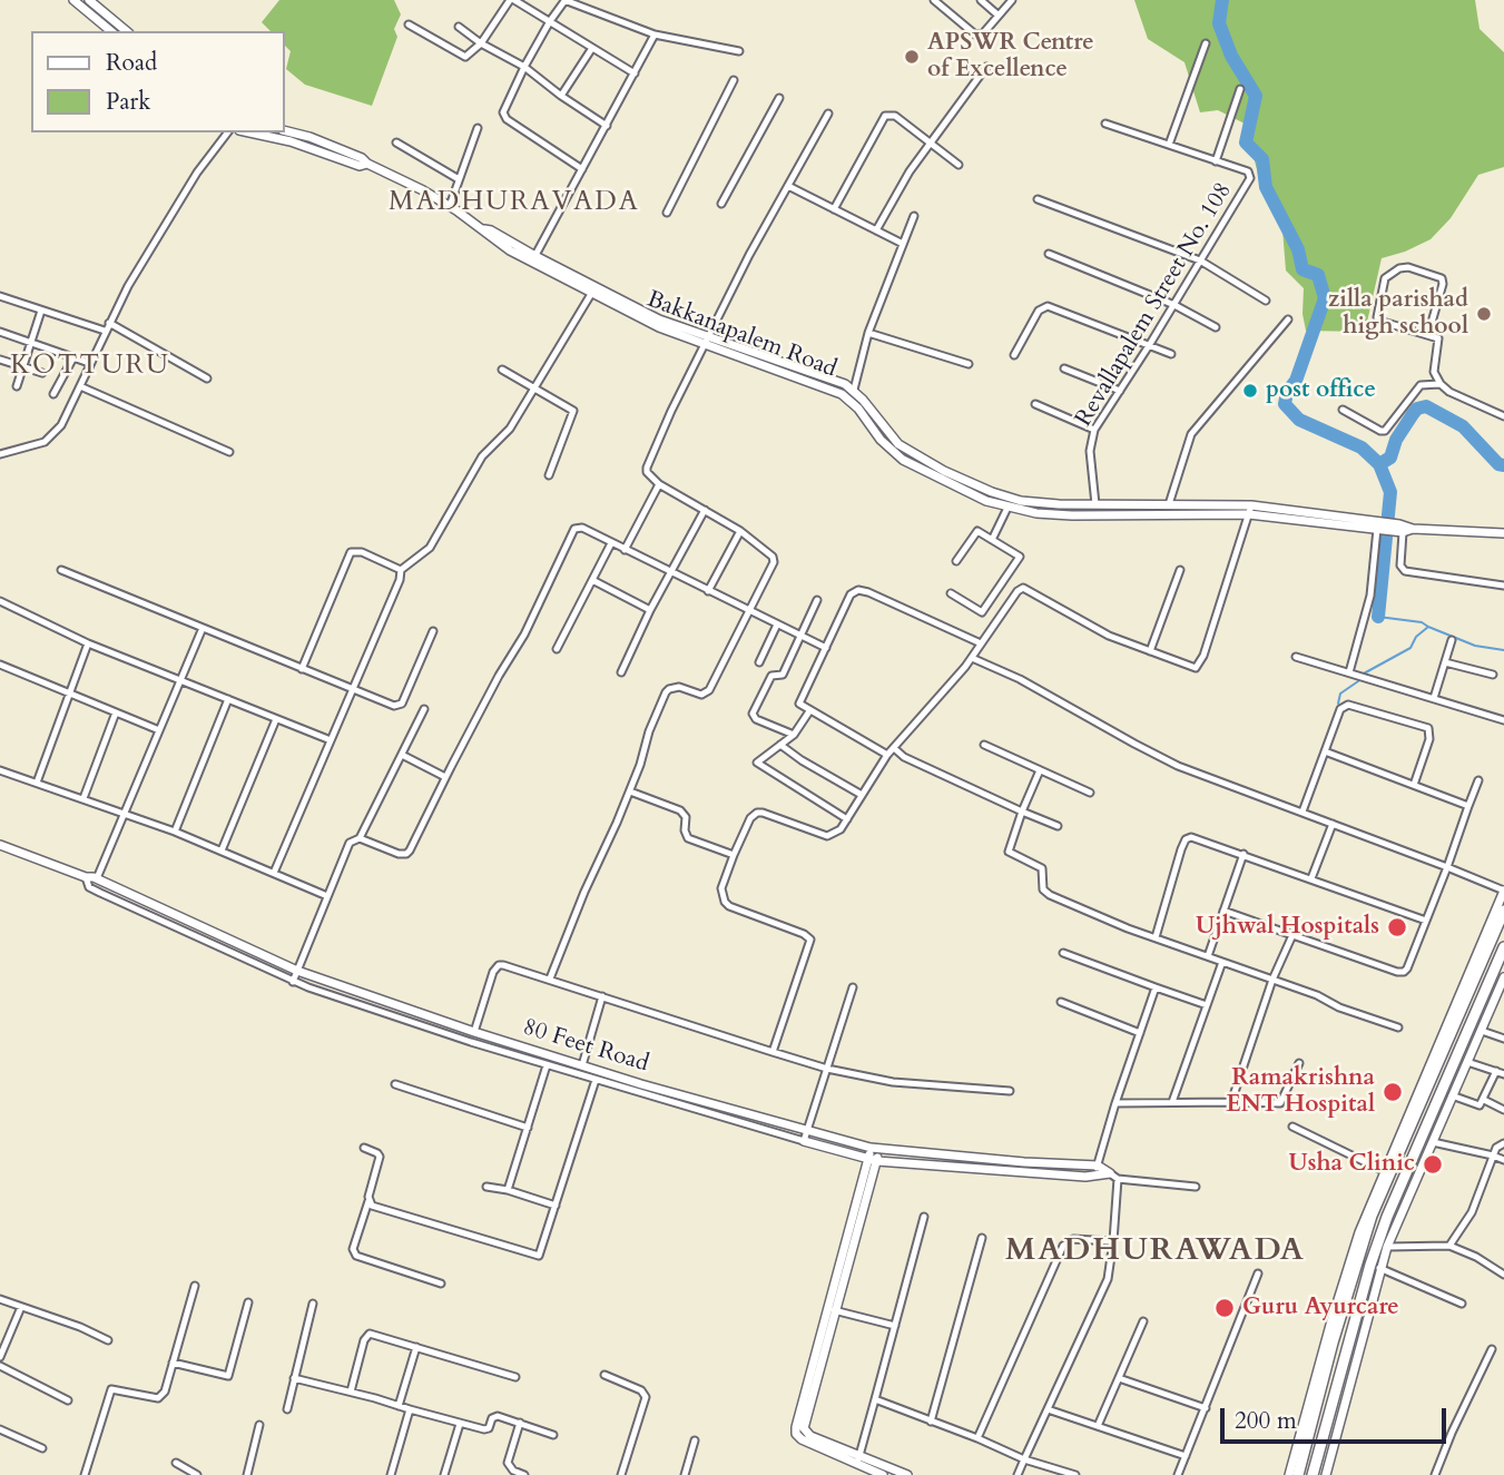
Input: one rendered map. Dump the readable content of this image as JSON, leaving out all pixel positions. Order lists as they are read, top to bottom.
{
  "streets": {
    "street": ["Revallapalem Street No. 108", "Bakkanapalem Road", "80 Feet Road"]
  },
  "districts": ["MADHURAVADA", "KOTTURU", "MADHURAWADA"],
  "places": [
    "APSWR Centre of Excellence",
    "zilla parishad high school",
    "post office",
    "Ujhwal Hospitals",
    "Ramakrishna ENT Hospital",
    "Usha Clinic",
    "Guru Ayurcare"
  ],
  "legend": ["Road", "Park"],
  "scale_bar": "200 m"
}
